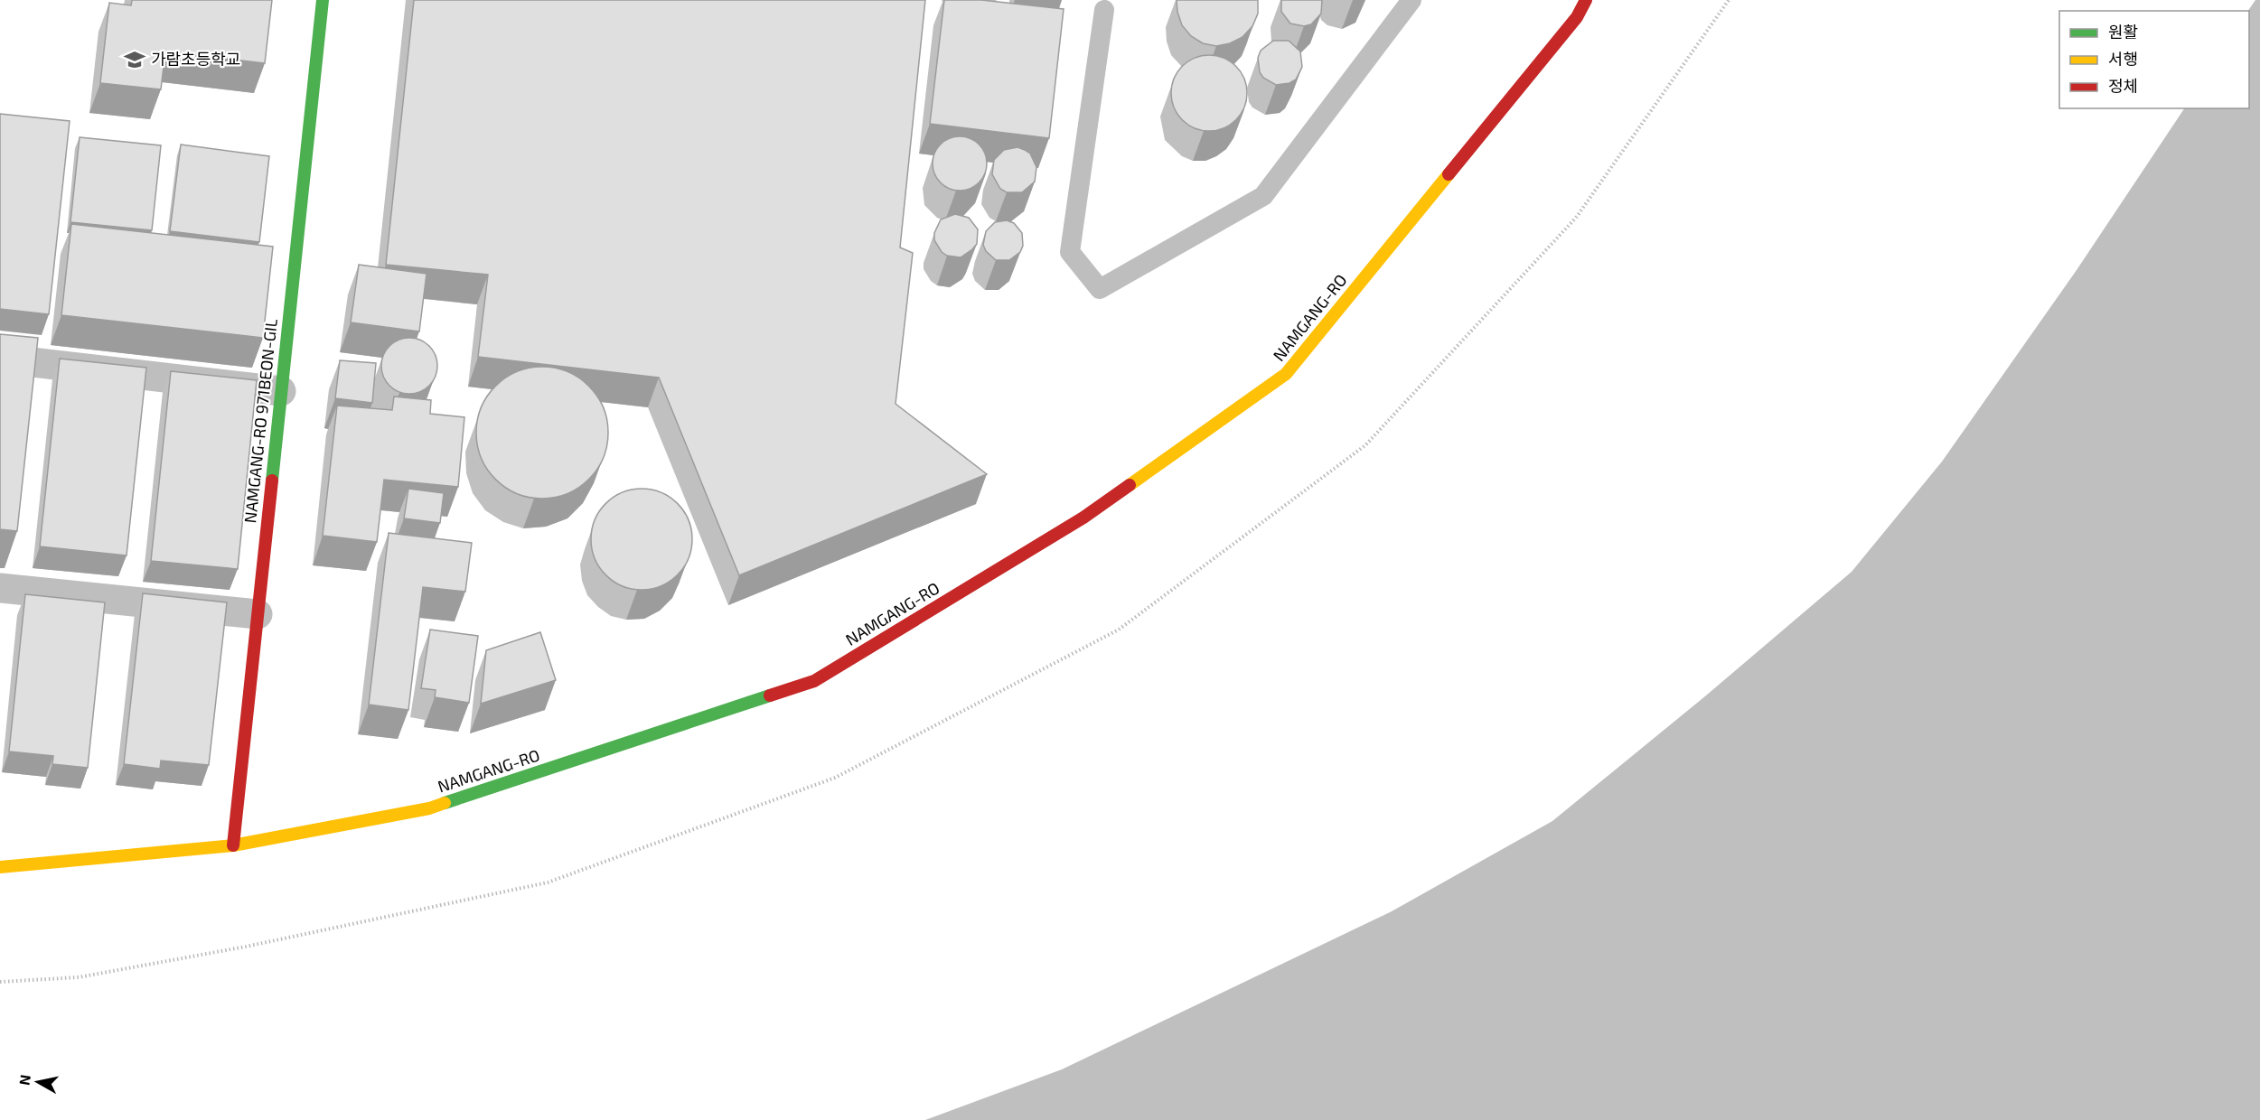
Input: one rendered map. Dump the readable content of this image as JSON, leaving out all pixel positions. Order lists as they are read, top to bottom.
{
  "streets": {
    "street": ["NAMGANG-RO", "NAMGANG-RO 971BEON-GIL"]
  },
  "crossings": [
    ["NAMGANG-RO", "NAMGANG-RO 971BEON-GIL"]
  ],
  "places": {
    "school or university": ["가람초등학교"]
  },
  "legend": ["원활", "서행", "정체"],
  "north": "left"
}
